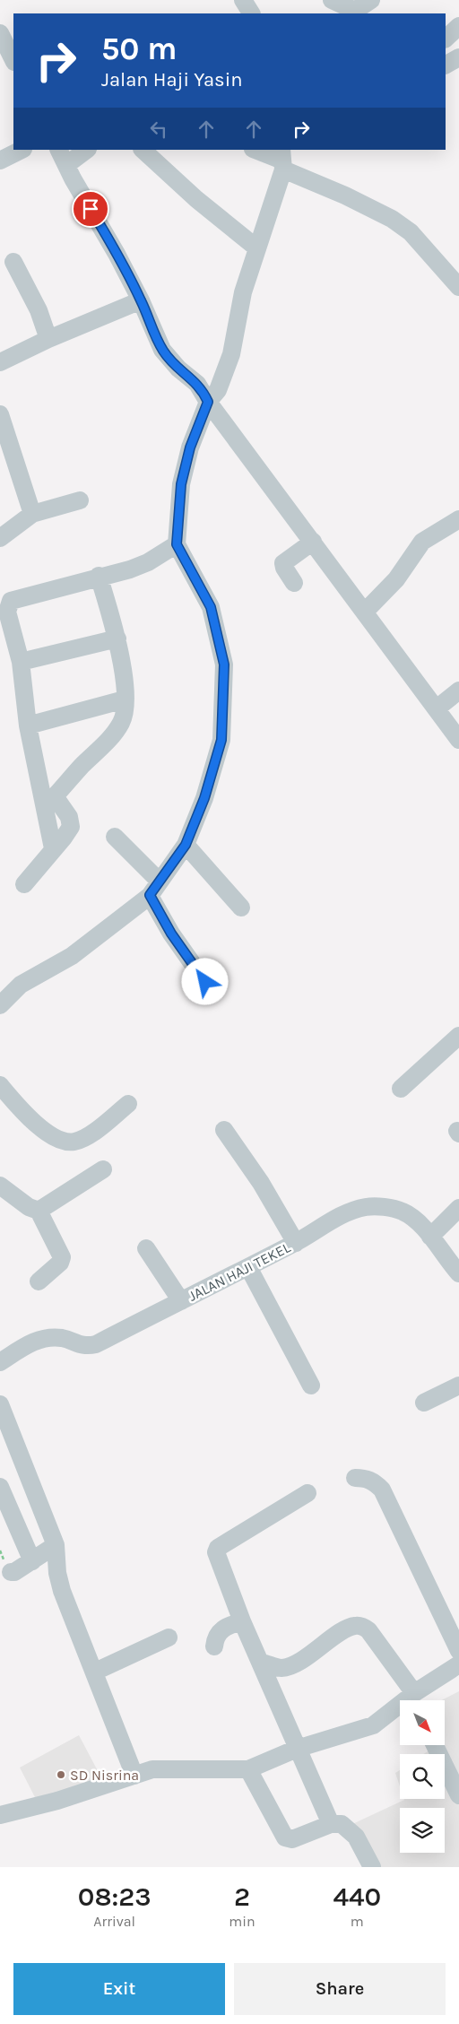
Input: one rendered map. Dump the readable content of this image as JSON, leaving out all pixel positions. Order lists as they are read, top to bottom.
{
  "streets": {
    "street": ["JALAN HAJI TEKEL"]
  },
  "places": ["SD Nisrina"],
  "north": "bottom right",
  "page": {
    "turn": ["50 m", "Jalan Haji Yasin"],
    "eta": [
      "08:23",
      "Arrival",
      "2",
      "min",
      "440",
      "m"
    ],
    "buttons": ["Exit", "Share"]
  }
}
